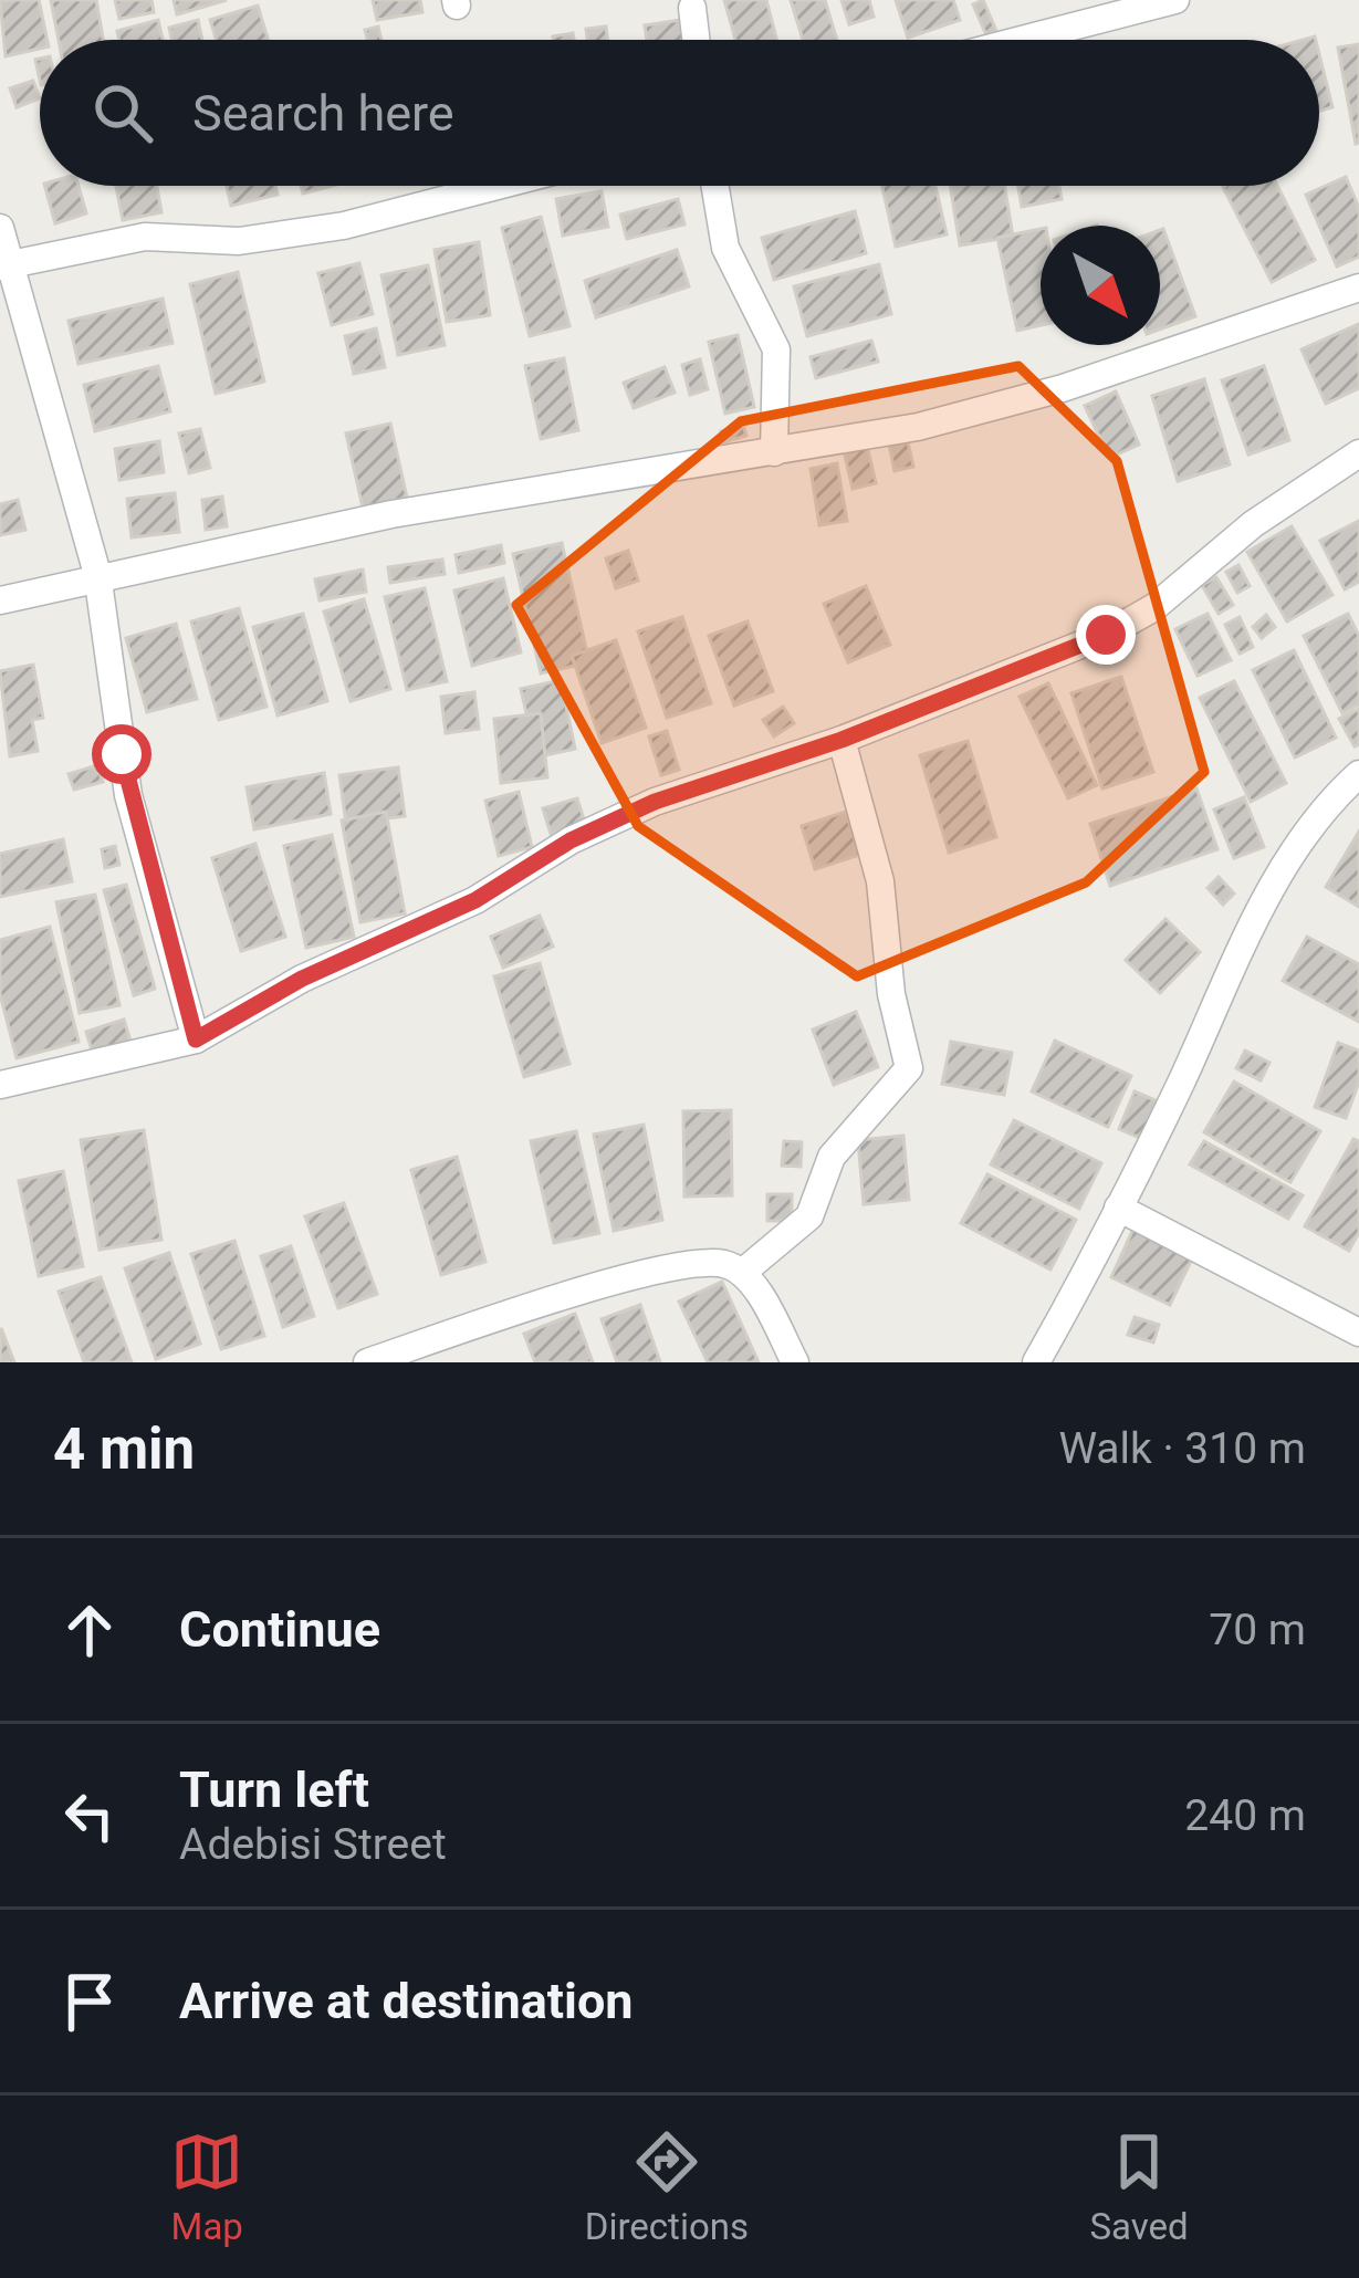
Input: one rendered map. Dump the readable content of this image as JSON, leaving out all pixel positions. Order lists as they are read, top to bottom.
{
  "north": "bottom right",
  "page": {
    "search": "Search here",
    "heading": ["4 min", "Walk · 310 m"],
    "list": [
      ["Continue", "70 m"],
      ["Turn left", "Adebisi Street", "240 m"],
      "Arrive at destination"
    ],
    "nav": ["Map", "Directions", "Saved"]
  }
}
